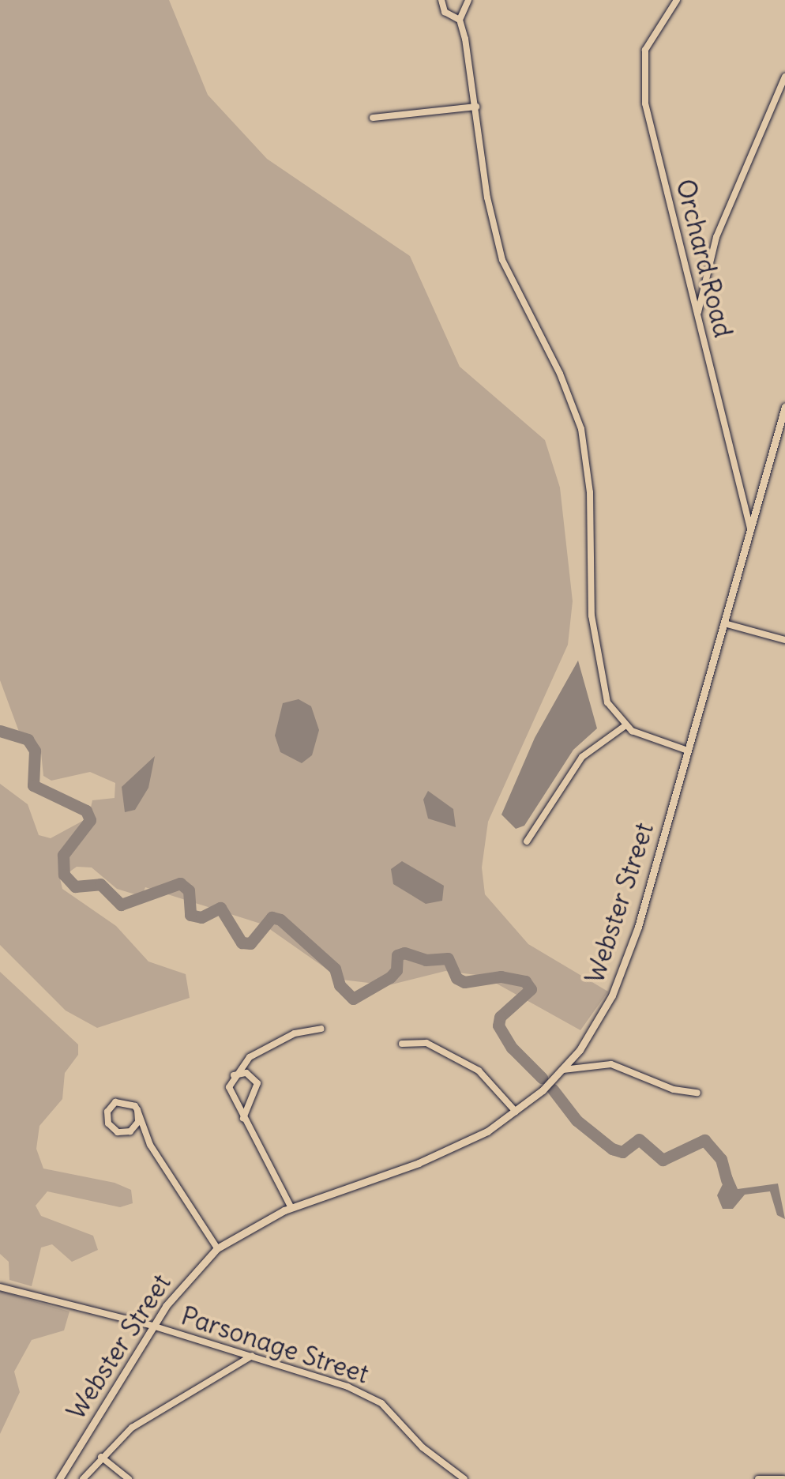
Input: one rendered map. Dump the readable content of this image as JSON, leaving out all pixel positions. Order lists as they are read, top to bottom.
{
  "streets": {
    "street": ["Orchard Road", "Webster Street", "Parsonage Street"]
  },
  "crossings": [
    ["Orchard Road", "Webster Street"],
    ["Webster Street", "Parsonage Street"]
  ]
}
